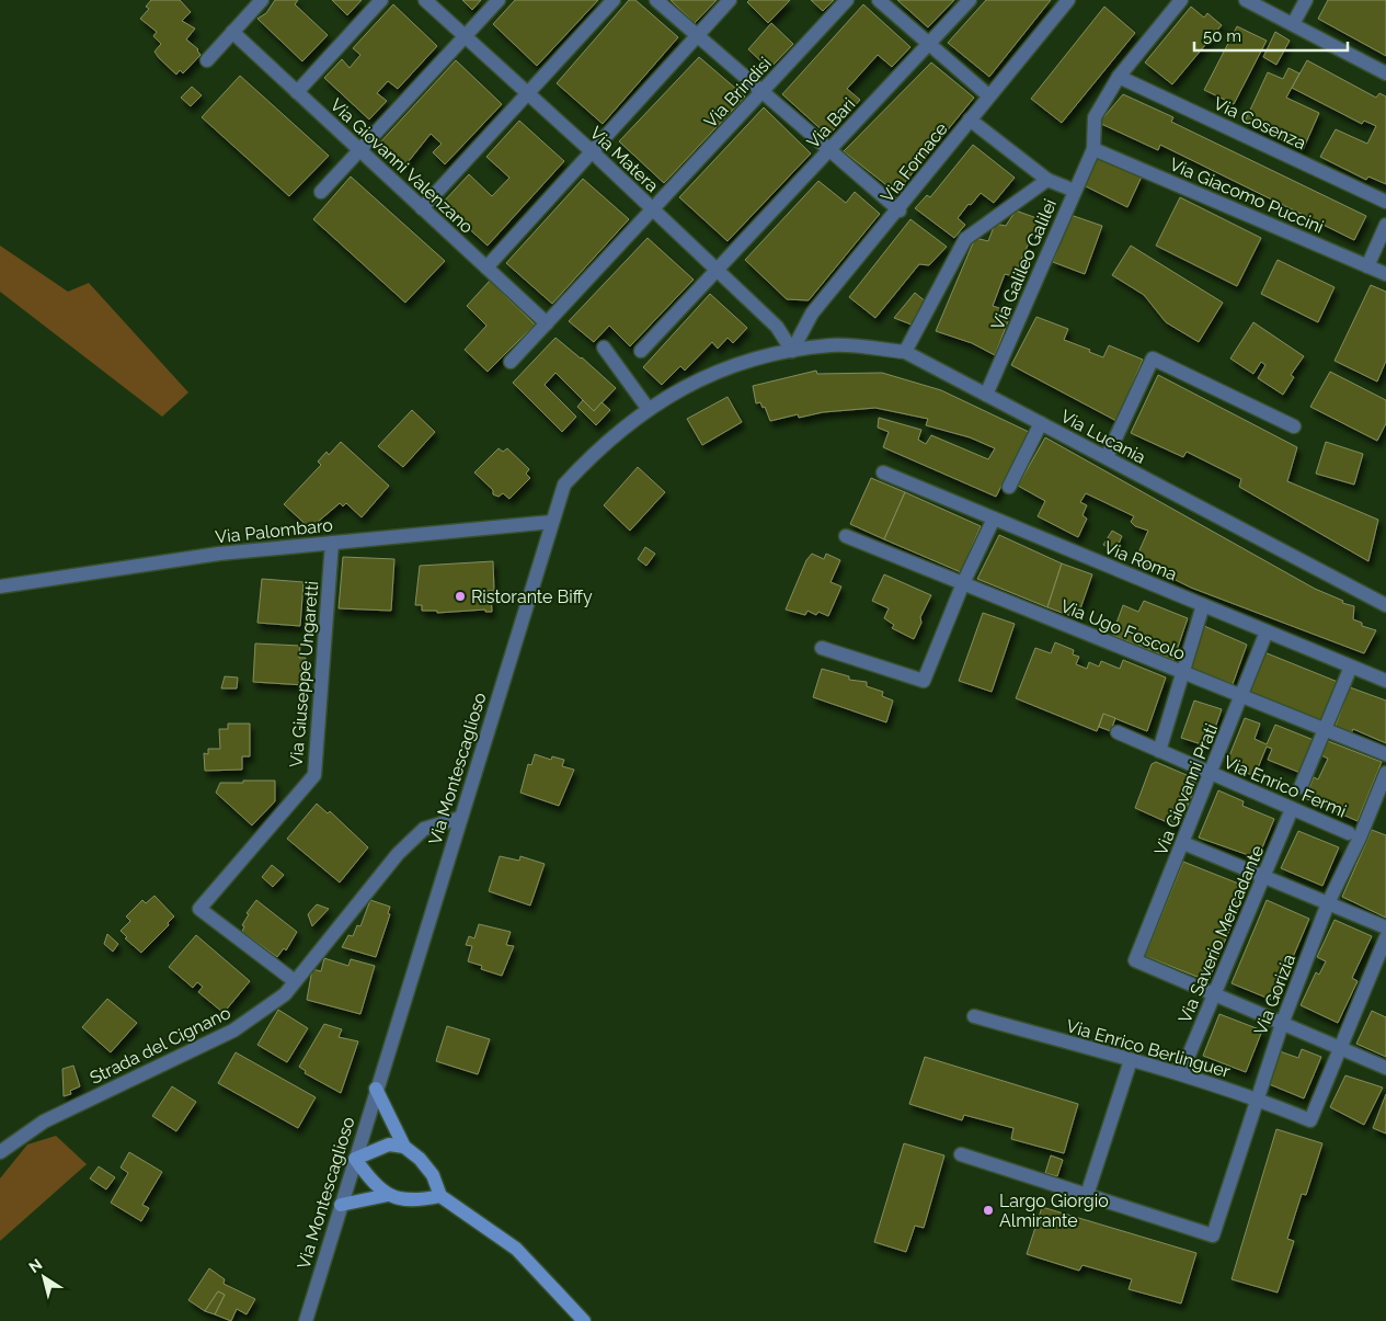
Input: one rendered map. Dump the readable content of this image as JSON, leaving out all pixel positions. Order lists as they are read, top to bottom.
{
  "streets": {
    "street": [
      "Via Brindisi",
      "Via Bari",
      "Via Cosenza",
      "Via Matera",
      "Via Fornace",
      "Via Giovanni Valenzano",
      "Via Giacomo Puccini",
      "Via Galileo Galilei",
      "Via Lucania",
      "Via Palombaro",
      "Via Roma",
      "Via Ugo Foscolo",
      "Via Giuseppe Ungaretti",
      "Via Montescaglioso",
      "Via Enrico Fermi",
      "Via Giovanni Prati",
      "Via Saverio Mercadante",
      "Via Gorizia",
      "Strada del Cignano",
      "Via Enrico Berlinguer"
    ]
  },
  "crossings": [
    ["Via Brindisi", "Via Matera"],
    ["Via Brindisi", "Via Giovanni Valenzano"],
    ["Via Bari", "Via Matera"],
    ["Via Matera", "Via Fornace"],
    ["Via Matera", "Via Lucania"],
    ["Via Matera", "Via Montescaglioso"],
    ["Via Fornace", "Via Lucania"],
    ["Via Fornace", "Via Montescaglioso"],
    ["Via Giacomo Puccini", "Via Galileo Galilei"],
    ["Via Galileo Galilei", "Via Lucania"],
    ["Via Lucania", "Via Montescaglioso"],
    ["Via Palombaro", "Via Giuseppe Ungaretti"],
    ["Via Palombaro", "Via Montescaglioso"],
    ["Via Roma", "Via Giovanni Prati"],
    ["Via Ugo Foscolo", "Via Giovanni Prati"],
    ["Via Giuseppe Ungaretti", "Strada del Cignano"],
    ["Via Montescaglioso", "Strada del Cignano"],
    ["Via Enrico Fermi", "Via Giovanni Prati"],
    ["Via Enrico Fermi", "Via Saverio Mercadante"],
    ["Via Giovanni Prati", "Via Saverio Mercadante"],
    ["Via Saverio Mercadante", "Via Enrico Berlinguer"],
    ["Via Gorizia", "Via Enrico Berlinguer"]
  ],
  "places": ["Ristorante Biffy", "Largo Giorgio Almirante"],
  "scale_bar": "50 m",
  "north": "top left"
}
